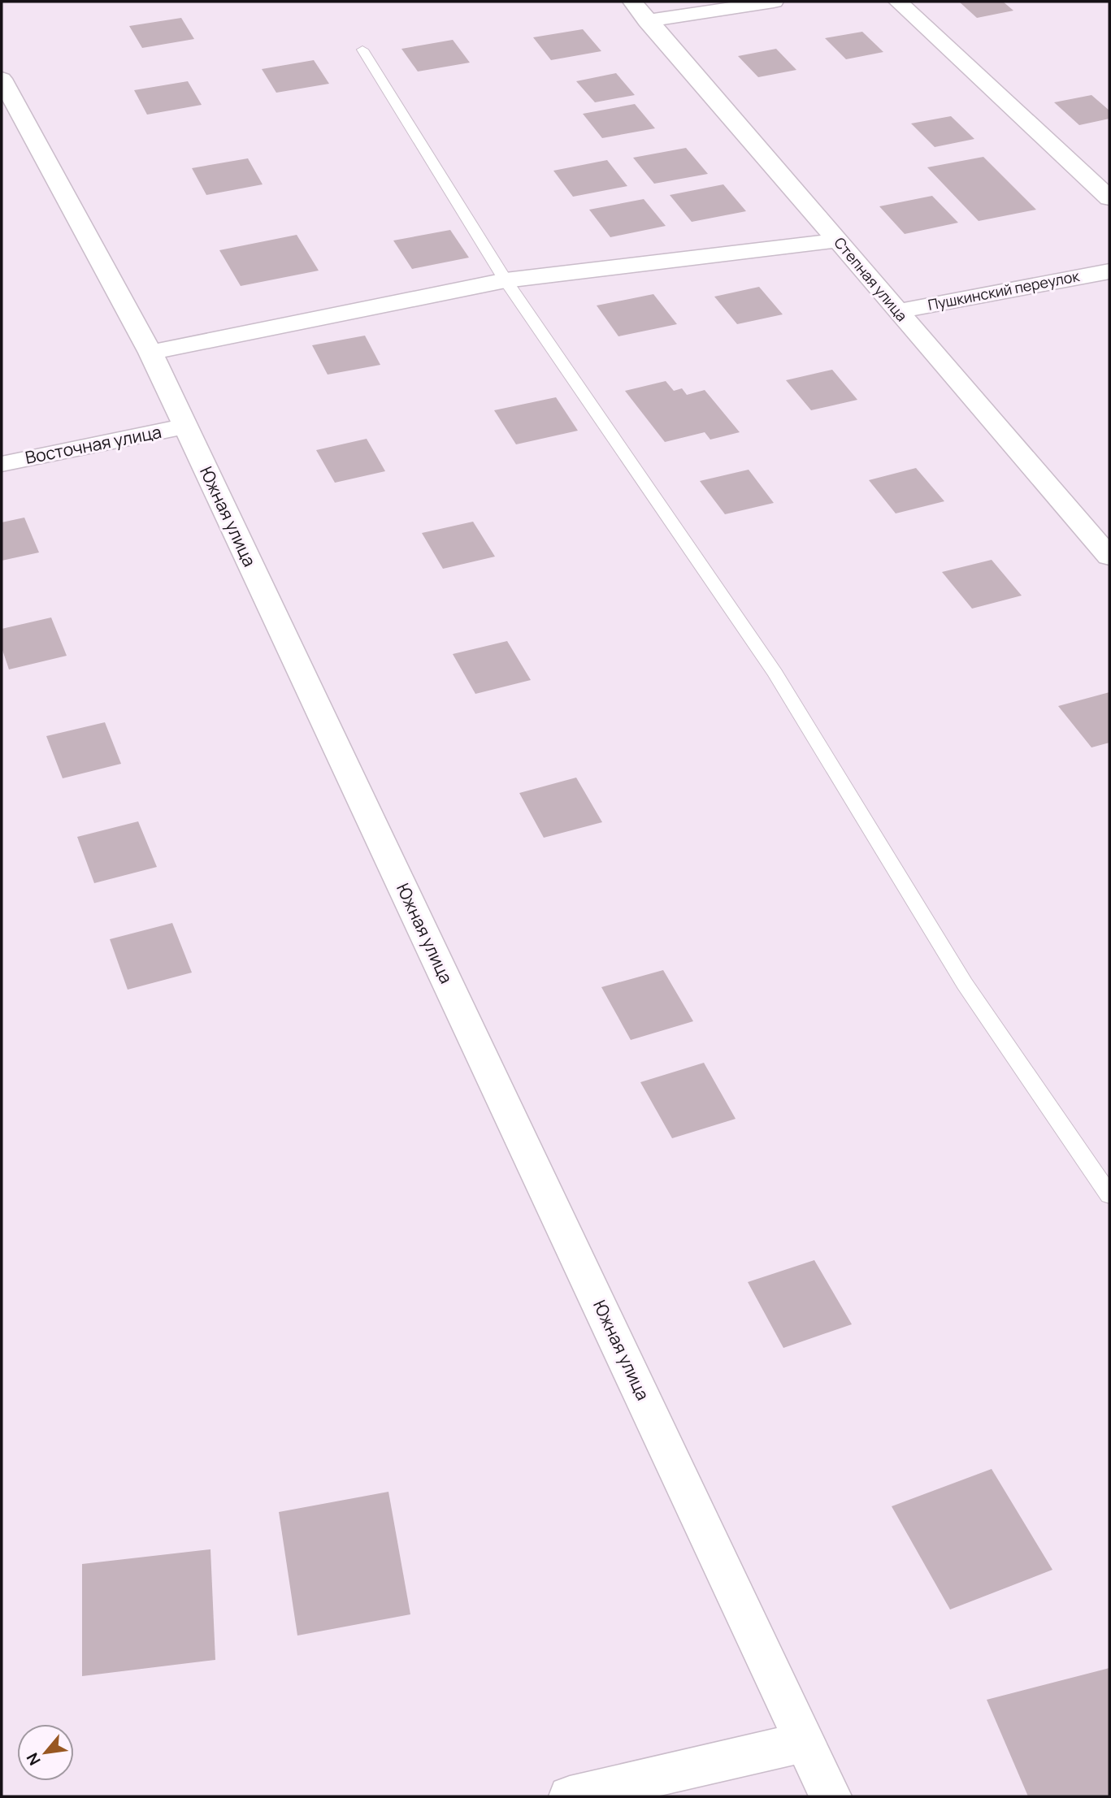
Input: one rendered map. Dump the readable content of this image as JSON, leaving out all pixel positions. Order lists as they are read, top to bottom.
{
  "streets": {
    "street": [
      "Степная улица",
      "Пушкинский переулок",
      "Восточная улица",
      "Южная улица"
    ]
  },
  "crossings": [
    ["Степная улица", "Пушкинский переулок"],
    ["Восточная улица", "Южная улица"]
  ],
  "north": "bottom left"
}
